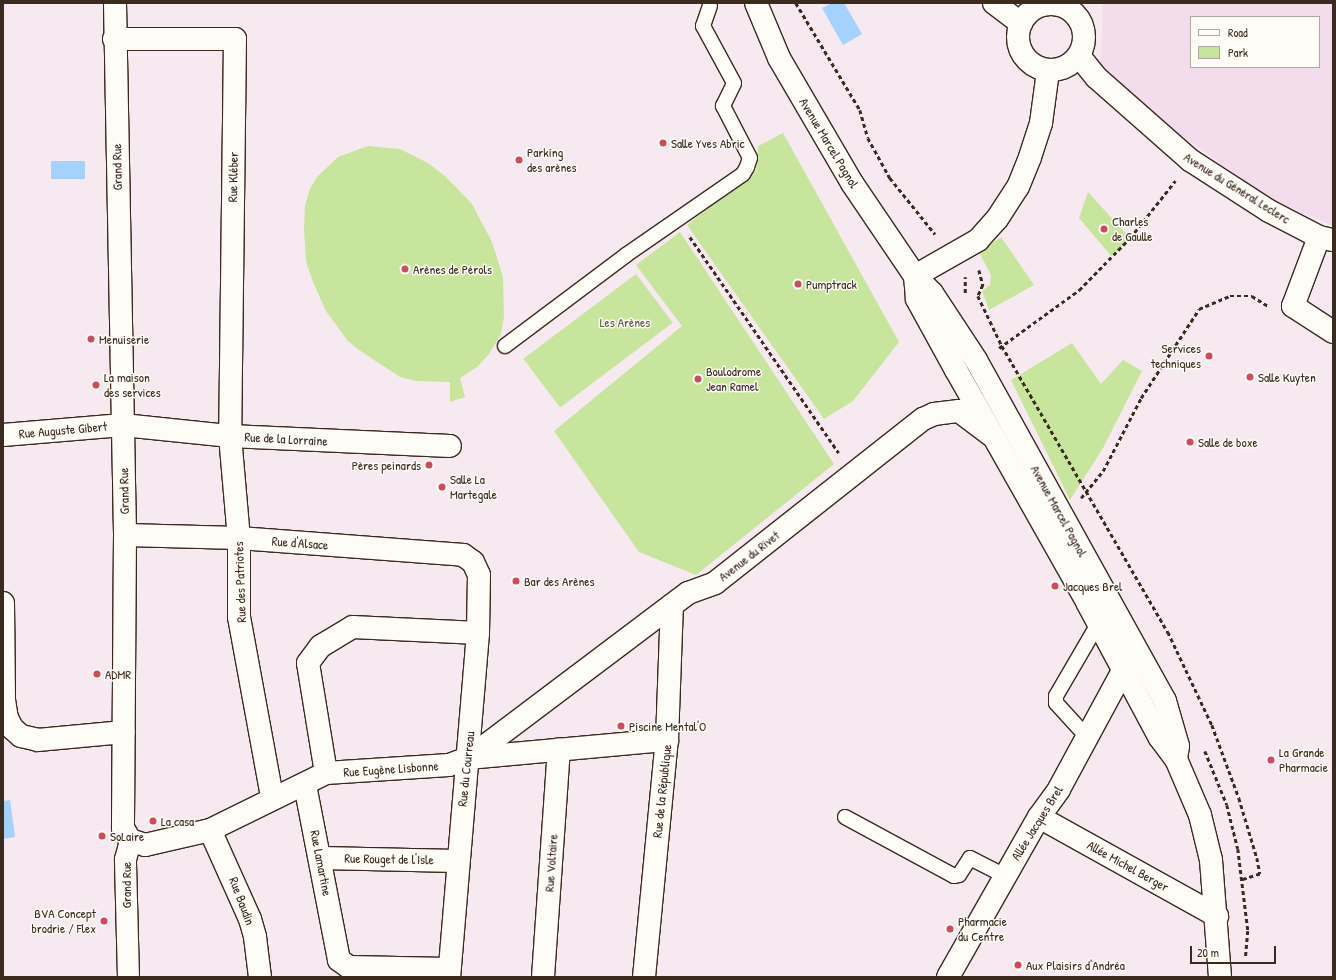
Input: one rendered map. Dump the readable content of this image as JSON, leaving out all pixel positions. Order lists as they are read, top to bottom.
{
  "streets": {
    "street": [
      "Avenue Marcel Pagnol",
      "Grand Rue",
      "Rue Kléber",
      "Avenue du Général Leclerc",
      "Rue Auguste Gibert",
      "Rue de la Lorraine",
      "Rue d'Alsace",
      "Avenue du Rivet",
      "Rue des Patriotes",
      "Rue Eugène Lisbonne",
      "Rue du Courreau",
      "Rue de la République",
      "Allée Jacques Brel",
      "Rue Rouget de l'Isle",
      "Rue Lamartine",
      "Rue Voltaire",
      "Allée Michel Berger",
      "Rue Baudin"
    ]
  },
  "crossings": [
    ["Avenue Marcel Pagnol", "Avenue du Rivet"],
    ["Avenue Marcel Pagnol", "Allée Jacques Brel"],
    ["Avenue Marcel Pagnol", "Allée Michel Berger"],
    ["Grand Rue", "Rue Kléber"],
    ["Grand Rue", "Rue Auguste Gibert"],
    ["Grand Rue", "Rue de la Lorraine"],
    ["Grand Rue", "Rue d'Alsace"],
    ["Grand Rue", "Rue Eugène Lisbonne"],
    ["Rue Kléber", "Rue de la Lorraine"],
    ["Rue Kléber", "Rue des Patriotes"],
    ["Rue Auguste Gibert", "Rue de la Lorraine"],
    ["Rue de la Lorraine", "Rue des Patriotes"],
    ["Rue d'Alsace", "Rue des Patriotes"],
    ["Rue d'Alsace", "Rue du Courreau"],
    ["Avenue du Rivet", "Rue Eugène Lisbonne"],
    ["Avenue du Rivet", "Rue du Courreau"],
    ["Avenue du Rivet", "Rue de la République"],
    ["Rue des Patriotes", "Rue Eugène Lisbonne"],
    ["Rue Eugène Lisbonne", "Rue du Courreau"],
    ["Rue Eugène Lisbonne", "Rue de la République"],
    ["Rue Eugène Lisbonne", "Rue Lamartine"],
    ["Rue Eugène Lisbonne", "Rue Voltaire"],
    ["Rue Eugène Lisbonne", "Rue Baudin"],
    ["Rue du Courreau", "Rue Rouget de l'Isle"],
    ["Rue du Courreau", "Rue Lamartine"],
    ["Allée Jacques Brel", "Allée Michel Berger"],
    ["Rue Rouget de l'Isle", "Rue Lamartine"]
  ],
  "parks": ["Les Arènes"],
  "places": [
    "Salle Yves Abric",
    "Parking des arènes",
    "Charles de Gaulle",
    "Arènes de Pérols",
    "Pumptrack",
    "Menuiserie",
    "Services techniques",
    "Salle Kuyten",
    "Boulodrome Jean Ramel",
    "La maison des services",
    "Salle de boxe",
    "Pères peinards",
    "Salle La Martegale",
    "Bar des Arènes",
    "Jacques Brel",
    "ADMR",
    "Piscine Mental'O",
    "La Grande Pharmacie",
    "La casa",
    "SoLaire",
    "BVA Concept brodrie / Flex",
    "Pharmacie du Centre",
    "Aux Plaisirs d'Andréa"
  ],
  "legend": ["Road", "Park"],
  "scale_bar": "20 m"
}
